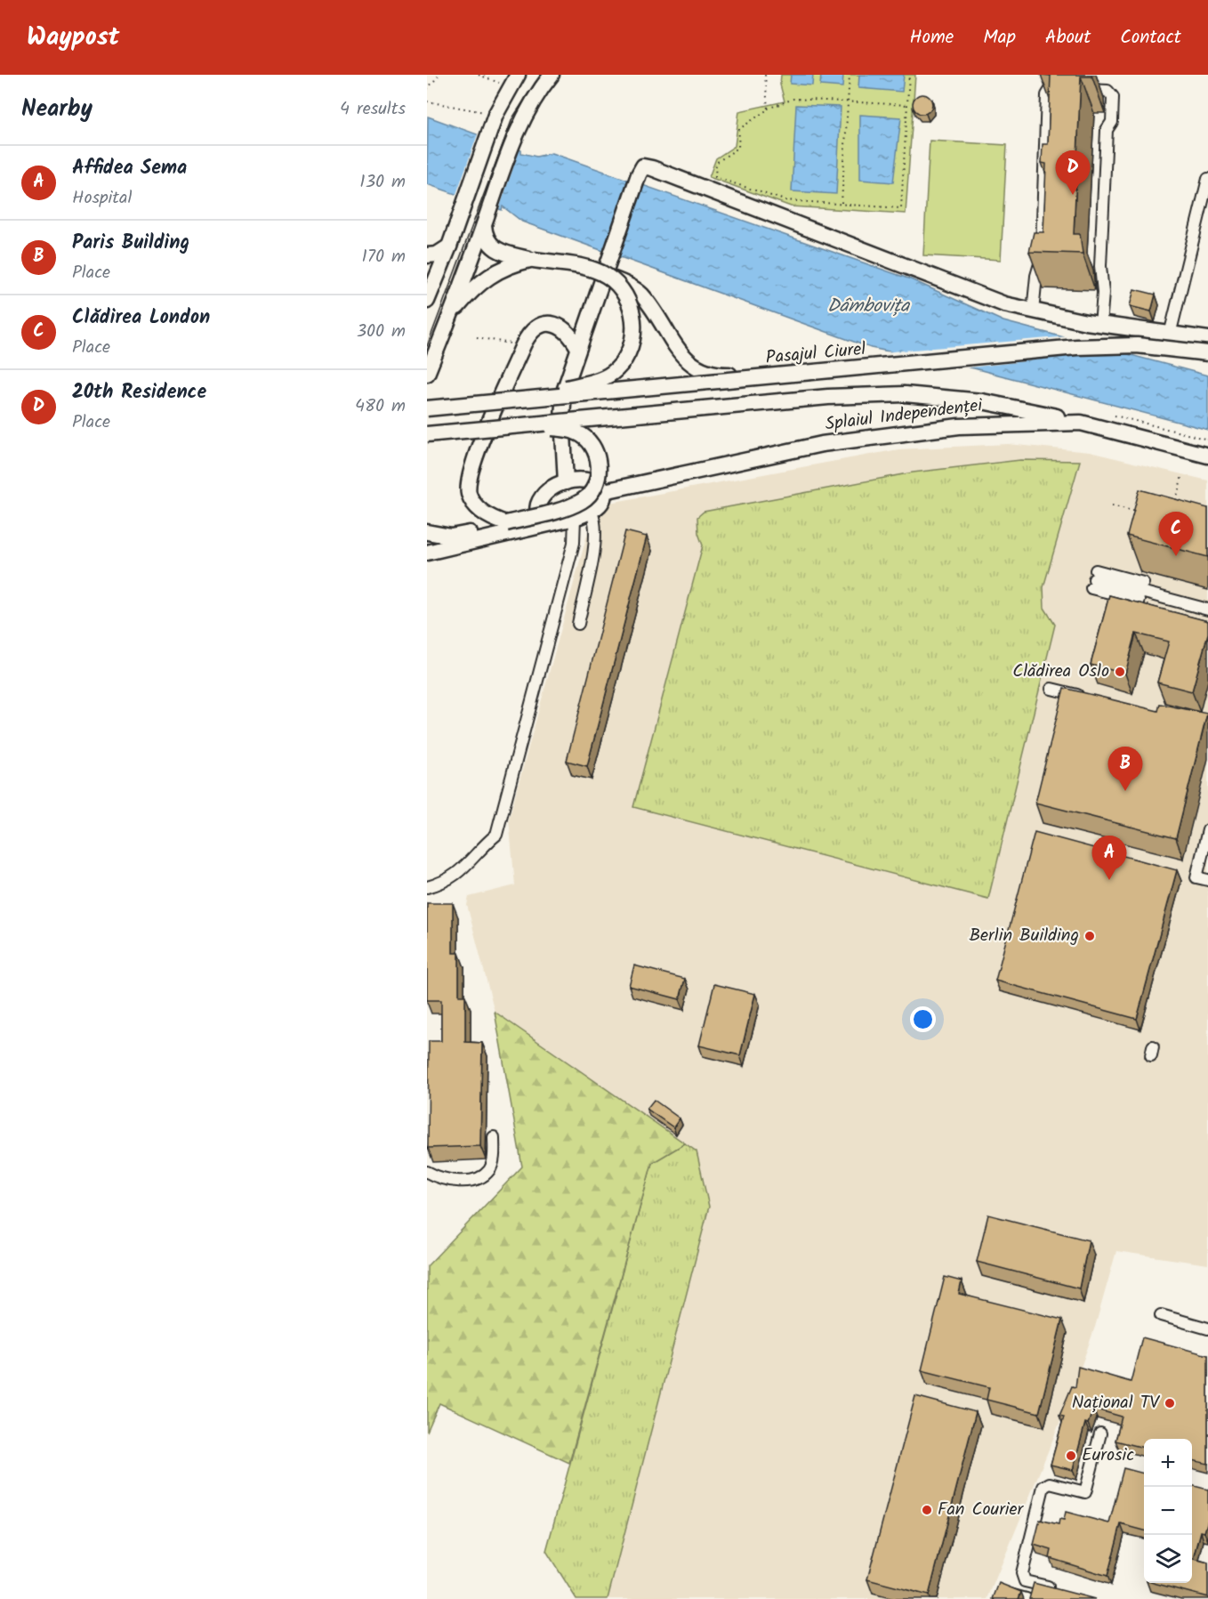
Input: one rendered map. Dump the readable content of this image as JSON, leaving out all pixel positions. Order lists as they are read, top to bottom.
{
  "streets": {
    "main road": ["Pasajul Ciurel", "Splaiul Independenței"]
  },
  "water": ["Dâmbovița"],
  "places": [
    "Clădirea Oslo",
    "Berlin Building",
    "Național TV",
    "Eurosic",
    "Fan Courier"
  ],
  "page": {
    "header": "Waypost",
    "nav": [
      "Home",
      "Map",
      "About",
      "Contact"
    ],
    "heading": ["Nearby", "4 results"],
    "list": [
      {
        "mark": "A",
        "name": "Affidea Sema",
        "note": "Hospital",
        "value": "130 m"
      },
      {
        "mark": "B",
        "name": "Paris Building",
        "note": "Place",
        "value": "170 m"
      },
      {
        "mark": "C",
        "name": "Clădirea London",
        "note": "Place",
        "value": "300 m"
      },
      {
        "mark": "D",
        "name": "20th Residence",
        "note": "Place",
        "value": "480 m"
      }
    ],
    "pins": [
      "D",
      "C",
      "B",
      "A"
    ],
    "map_buttons": ["+", "−"]
  }
}
